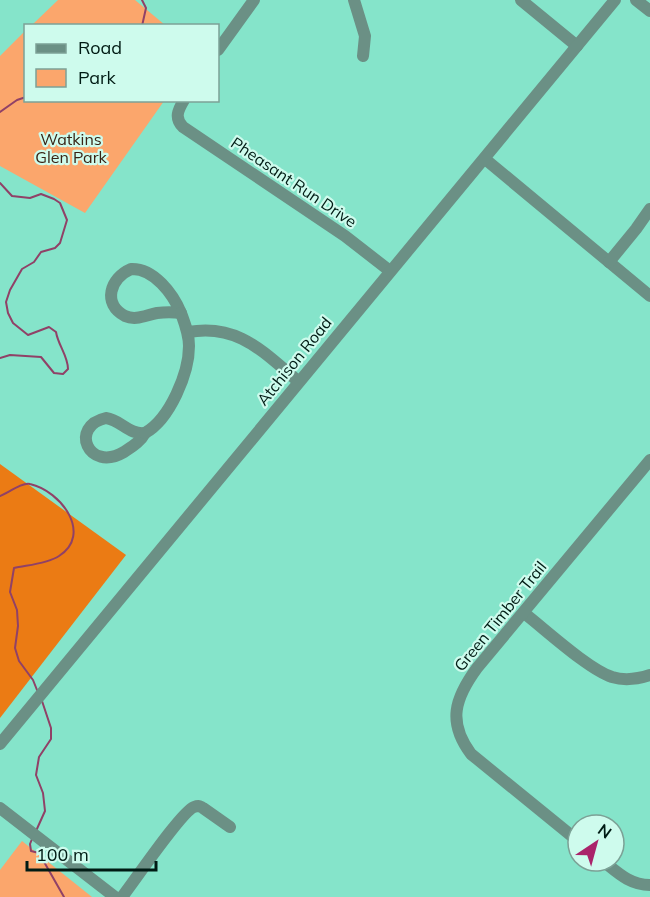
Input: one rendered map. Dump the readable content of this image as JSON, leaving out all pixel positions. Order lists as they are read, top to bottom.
{
  "streets": {
    "street": ["Pheasant Run Drive", "Atchison Road", "Green Timber Trail"]
  },
  "crossings": [
    ["Pheasant Run Drive", "Atchison Road"]
  ],
  "parks": ["Watkins Glen Park"],
  "legend": ["Road", "Park"],
  "scale_bar": "100 m",
  "north": "top right"
}
